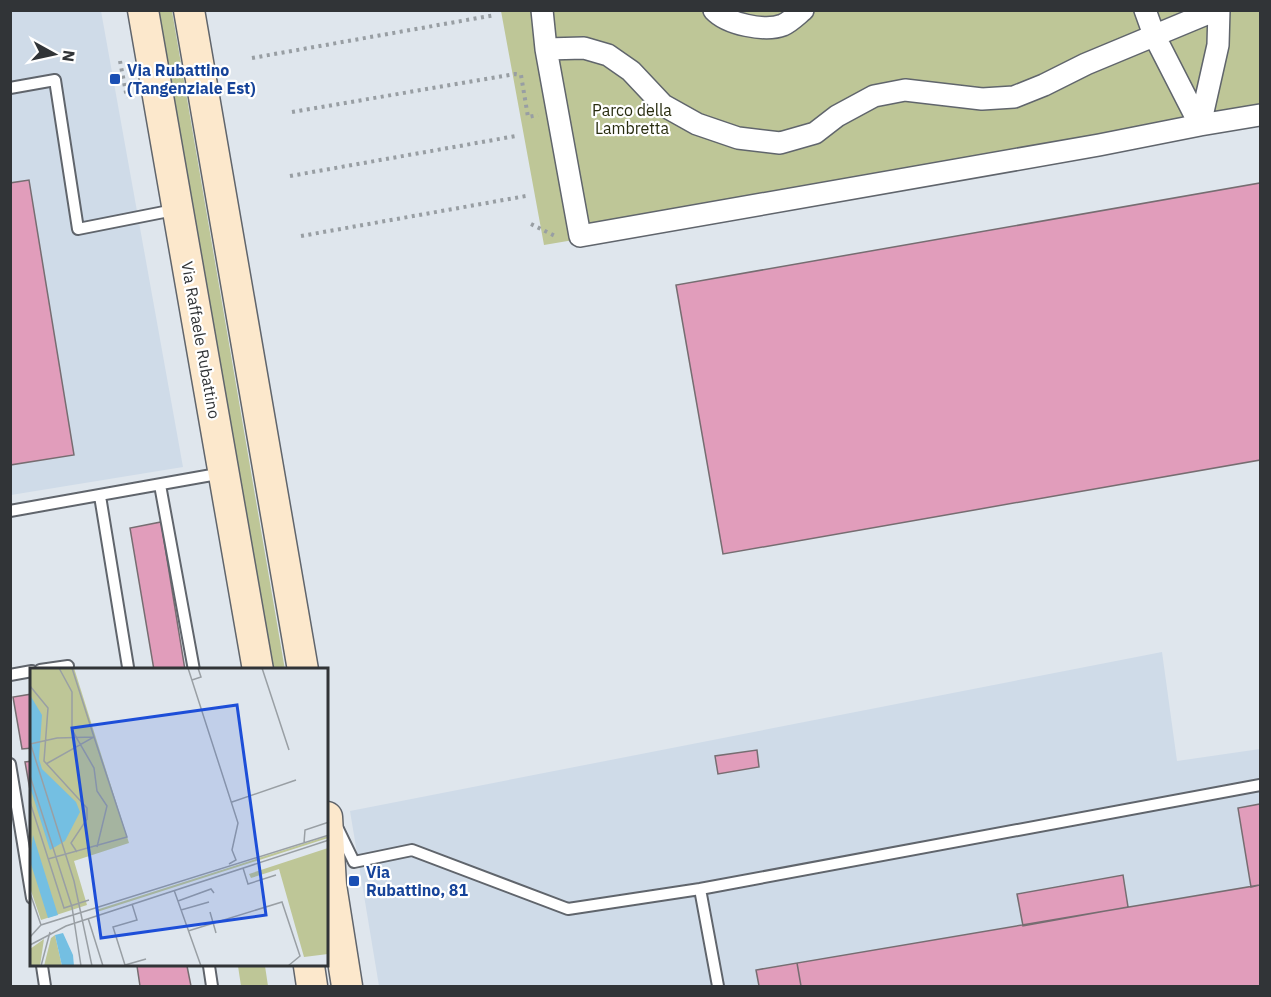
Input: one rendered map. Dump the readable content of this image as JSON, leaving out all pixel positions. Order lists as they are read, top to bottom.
{
  "streets": {
    "street": ["Via Raffaele Rubattino"]
  },
  "parks": ["Parco della Lambretta"],
  "places": {
    "transit": ["Via Rubattino (Tangenziale Est)", "Via Rubattino, 81"]
  },
  "north": "right"
}
